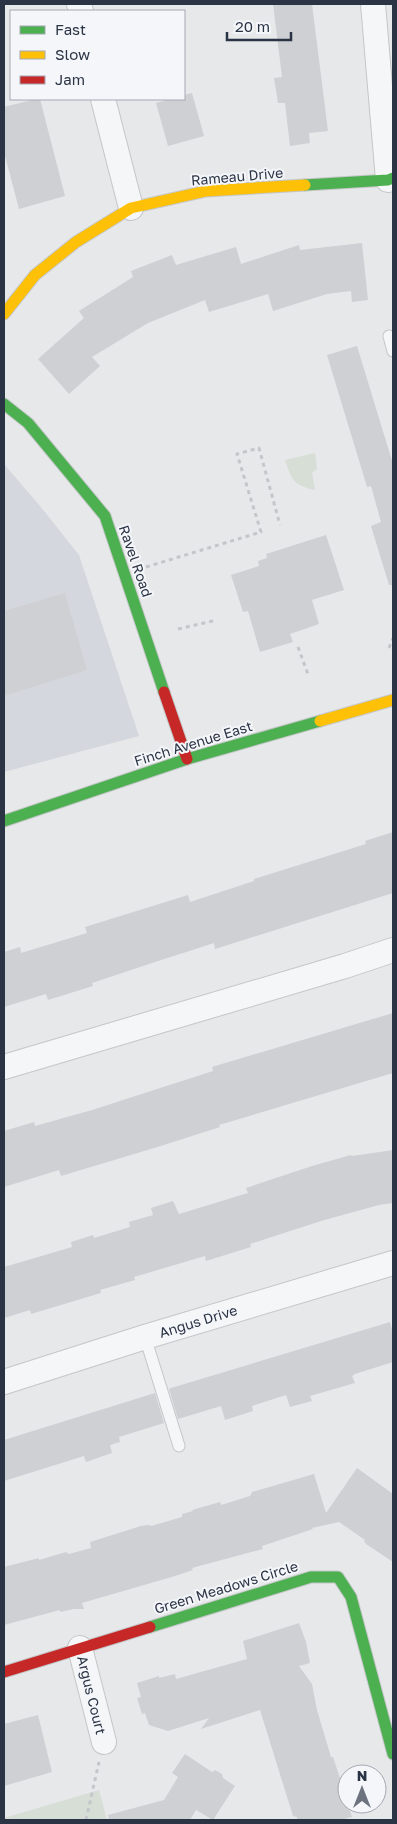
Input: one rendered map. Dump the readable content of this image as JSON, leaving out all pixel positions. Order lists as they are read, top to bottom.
{
  "streets": {
    "street": [
      "Rameau Drive",
      "Ravel Road",
      "Finch Avenue East",
      "Angus Drive",
      "Green Meadows Circle",
      "Argus Court"
    ]
  },
  "crossings": [
    ["Ravel Road", "Finch Avenue East"],
    ["Green Meadows Circle", "Argus Court"]
  ],
  "legend": ["Fast", "Slow", "Jam"],
  "scale_bar": "20 m",
  "north": "top"
}
